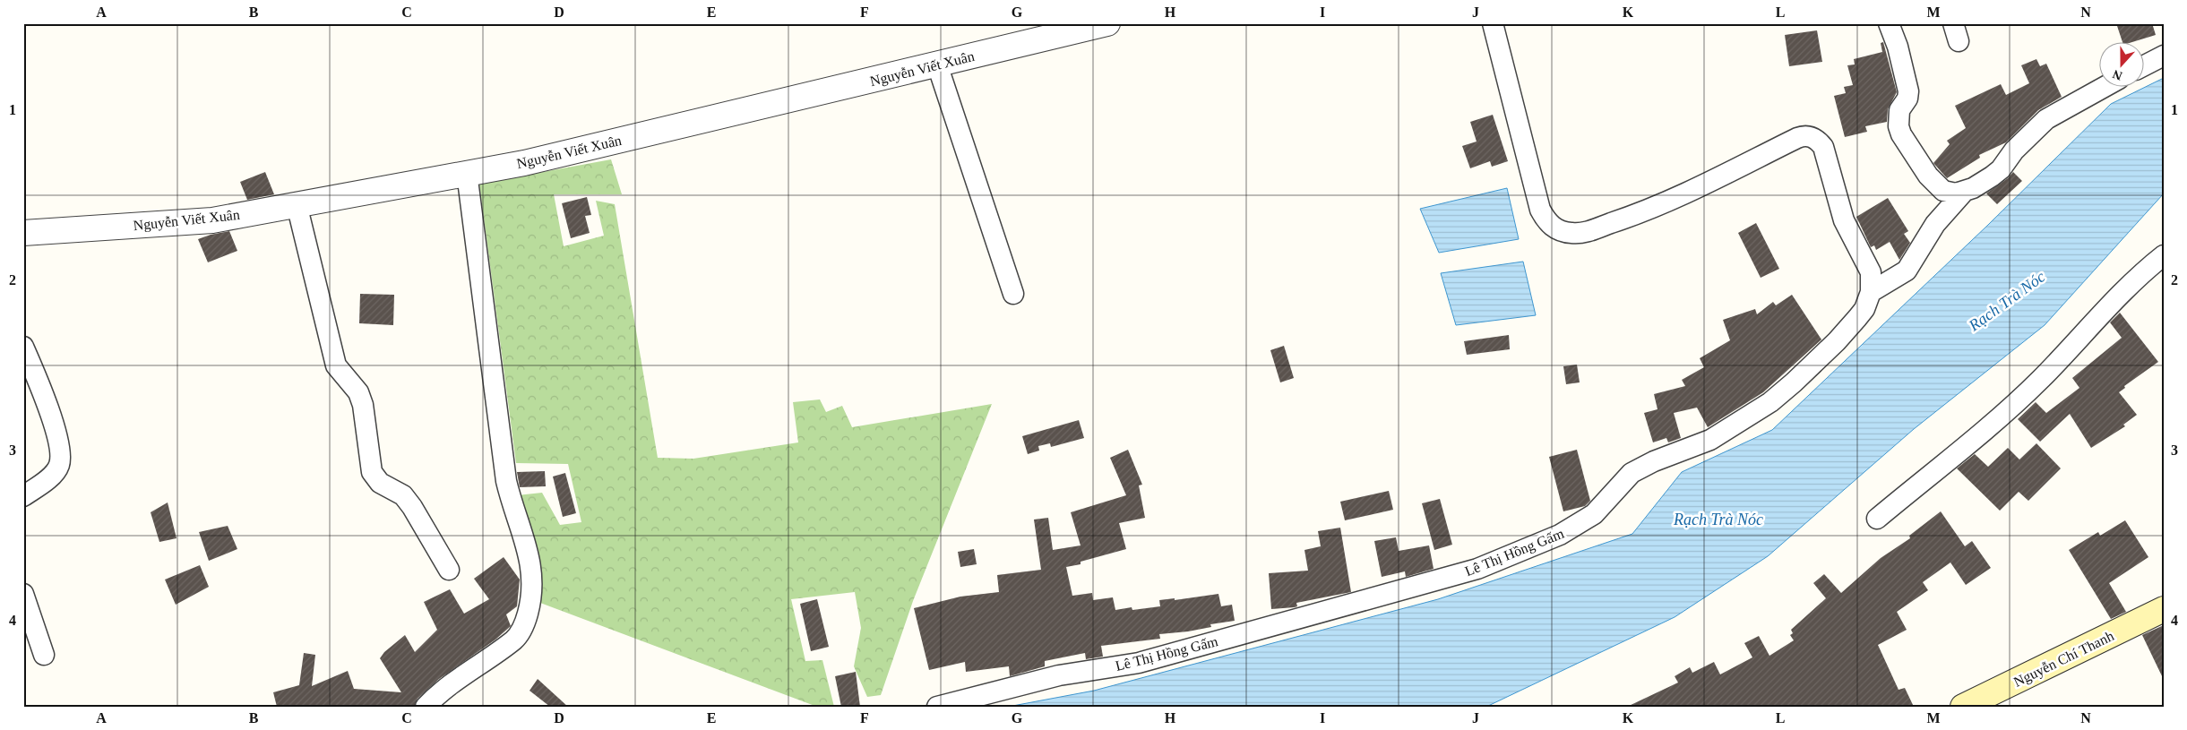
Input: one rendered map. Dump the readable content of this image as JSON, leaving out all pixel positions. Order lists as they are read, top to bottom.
{
  "streets": {
    "main road": ["Nguyễn Chí Thanh"],
    "street": ["Nguyễn Viết Xuân", "Lê Thị Hồng Gấm"]
  },
  "water": ["Rạch Trà Nóc"],
  "north": "bottom",
  "grid": {
    "columns": [
      "A",
      "B",
      "C",
      "D",
      "E",
      "F",
      "G",
      "H",
      "I",
      "J",
      "K",
      "L",
      "M",
      "N"
    ],
    "rows": [
      "1",
      "2",
      "3",
      "4"
    ]
  }
}
